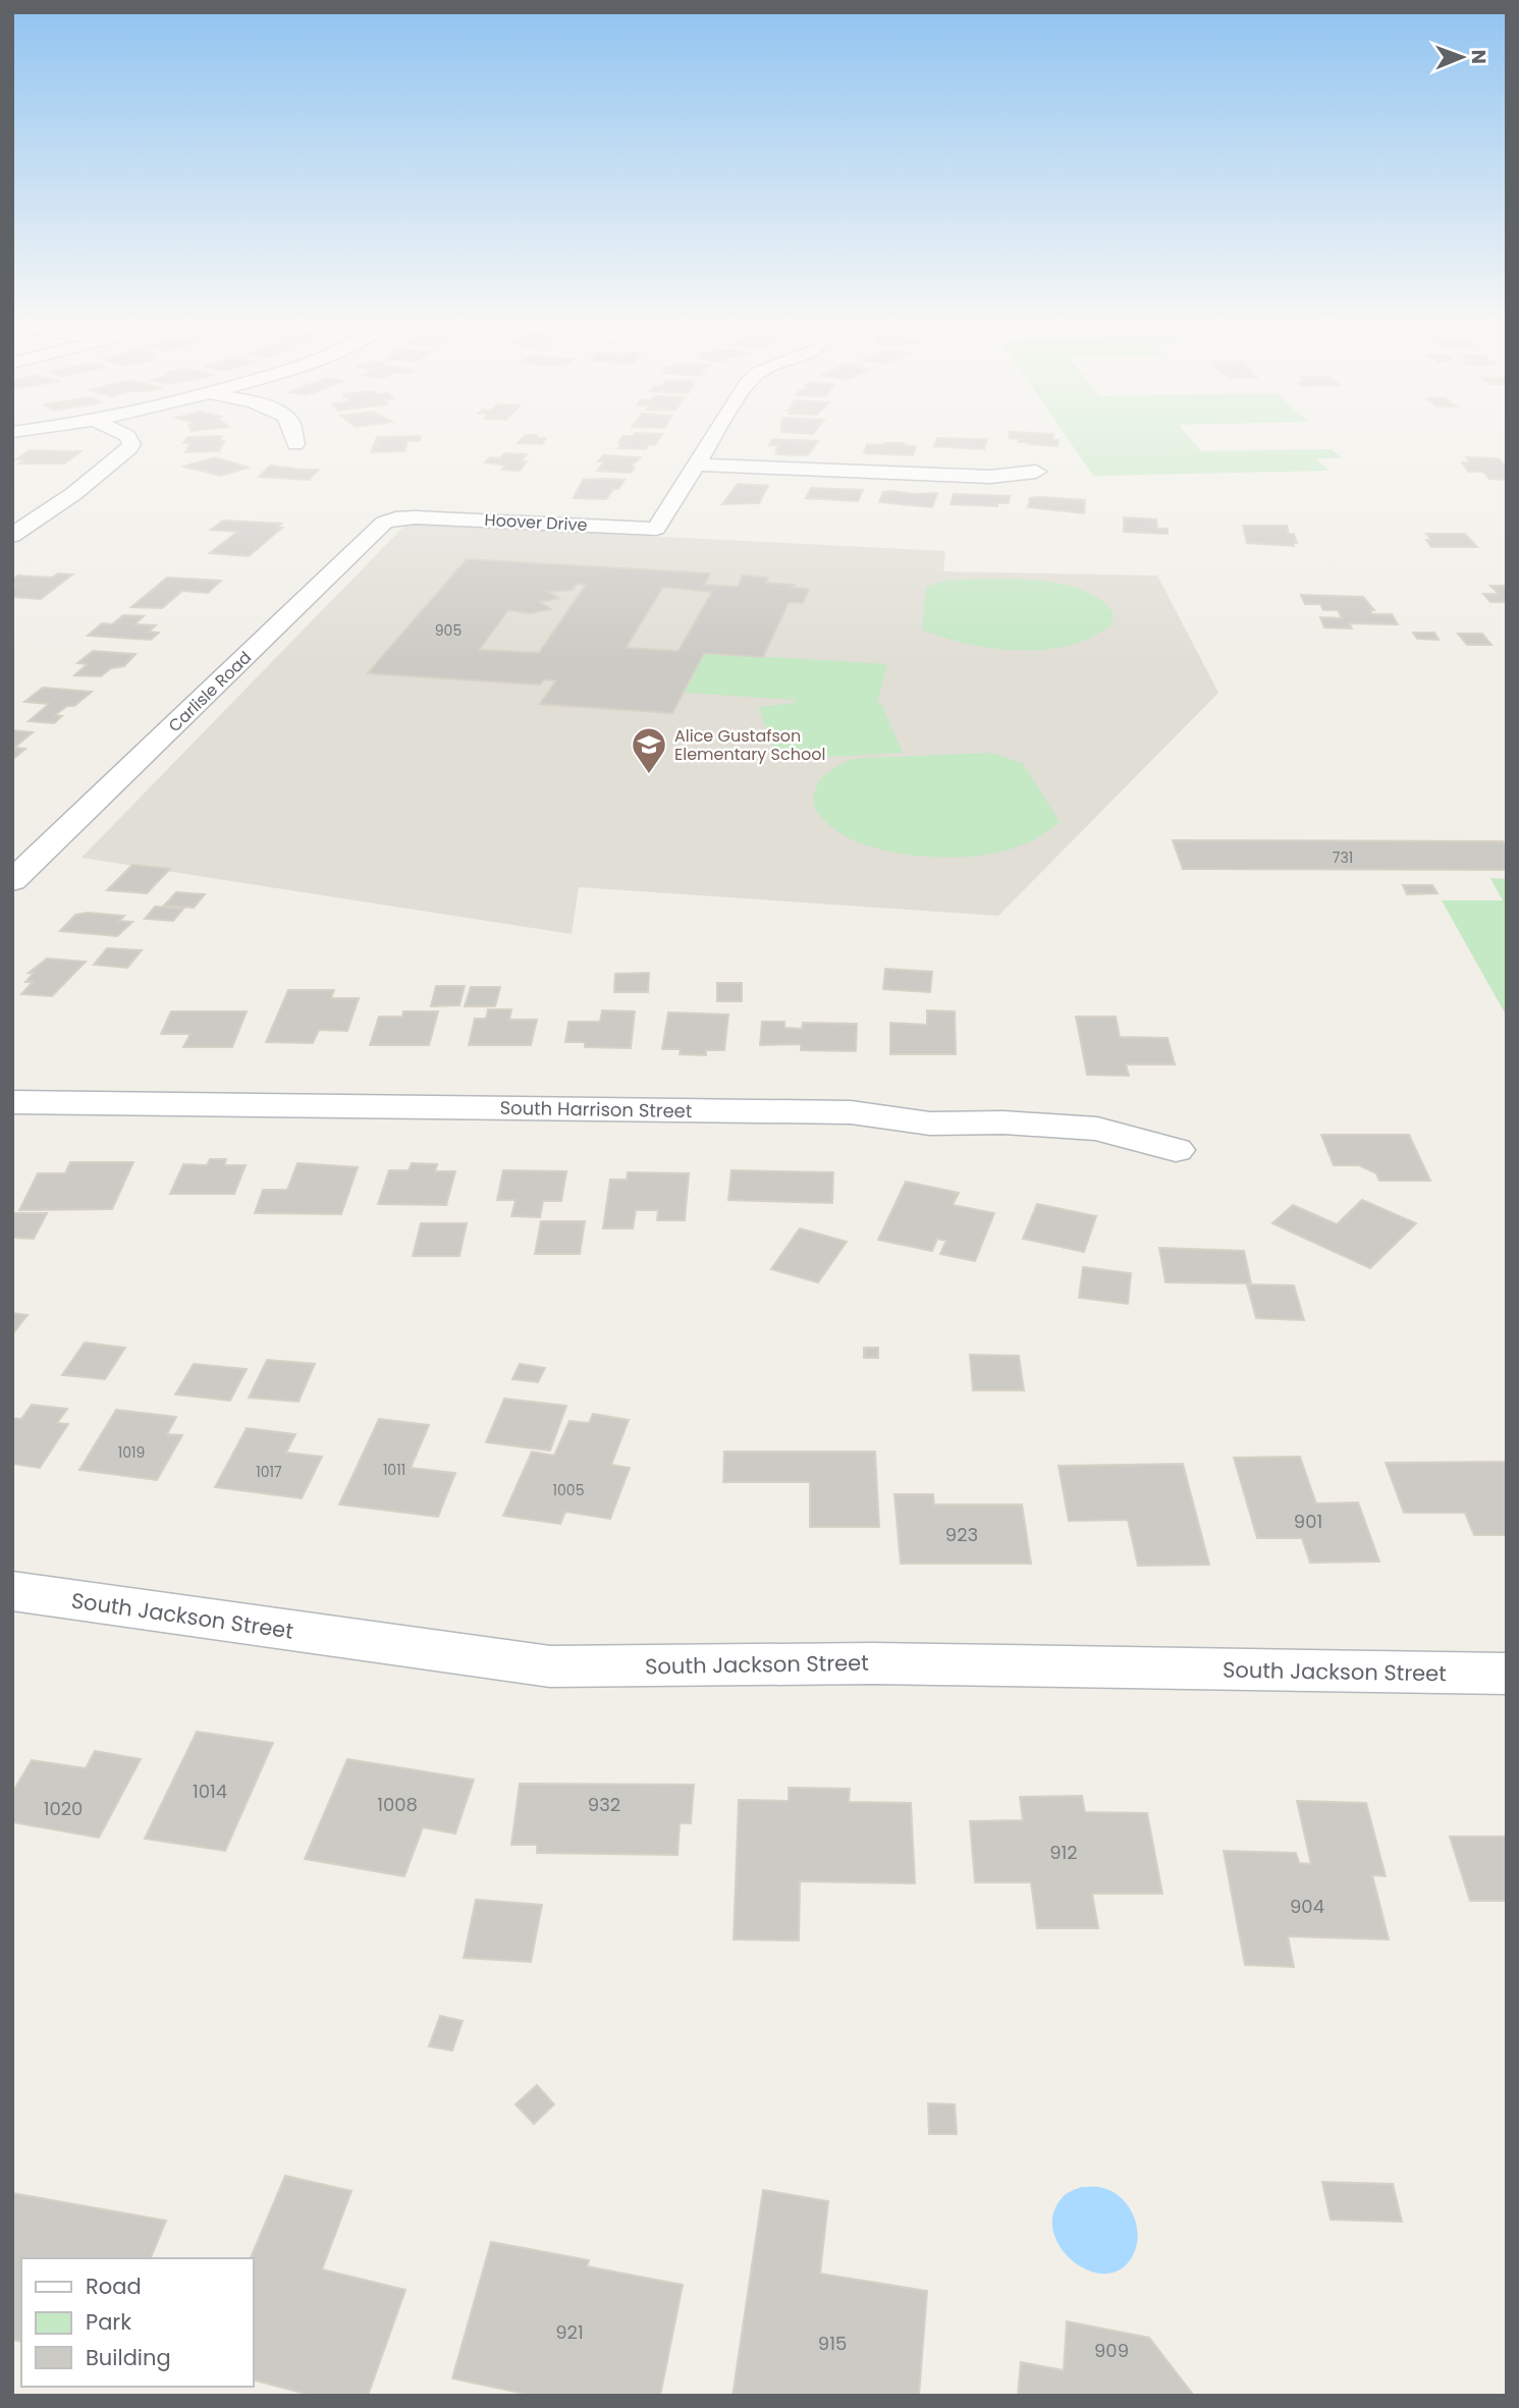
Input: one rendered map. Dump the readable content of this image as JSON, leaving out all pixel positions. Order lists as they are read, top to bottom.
{
  "streets": {
    "street": [
      "Hoover Drive",
      "Carlisle Road",
      "South Harrison Street",
      "South Jackson Street"
    ]
  },
  "crossings": [
    ["Hoover Drive", "Carlisle Road"]
  ],
  "places": {
    "school or university": ["Alice Gustafson Elementary School"]
  },
  "house_numbers": [
    "905",
    "731",
    "1019",
    "1011",
    "1017",
    "1005",
    "901",
    "923",
    "1014",
    "1008",
    "932",
    "1020",
    "912",
    "904",
    "921",
    "915",
    "909"
  ],
  "legend": ["Road", "Park", "Building"],
  "north": "right"
}
